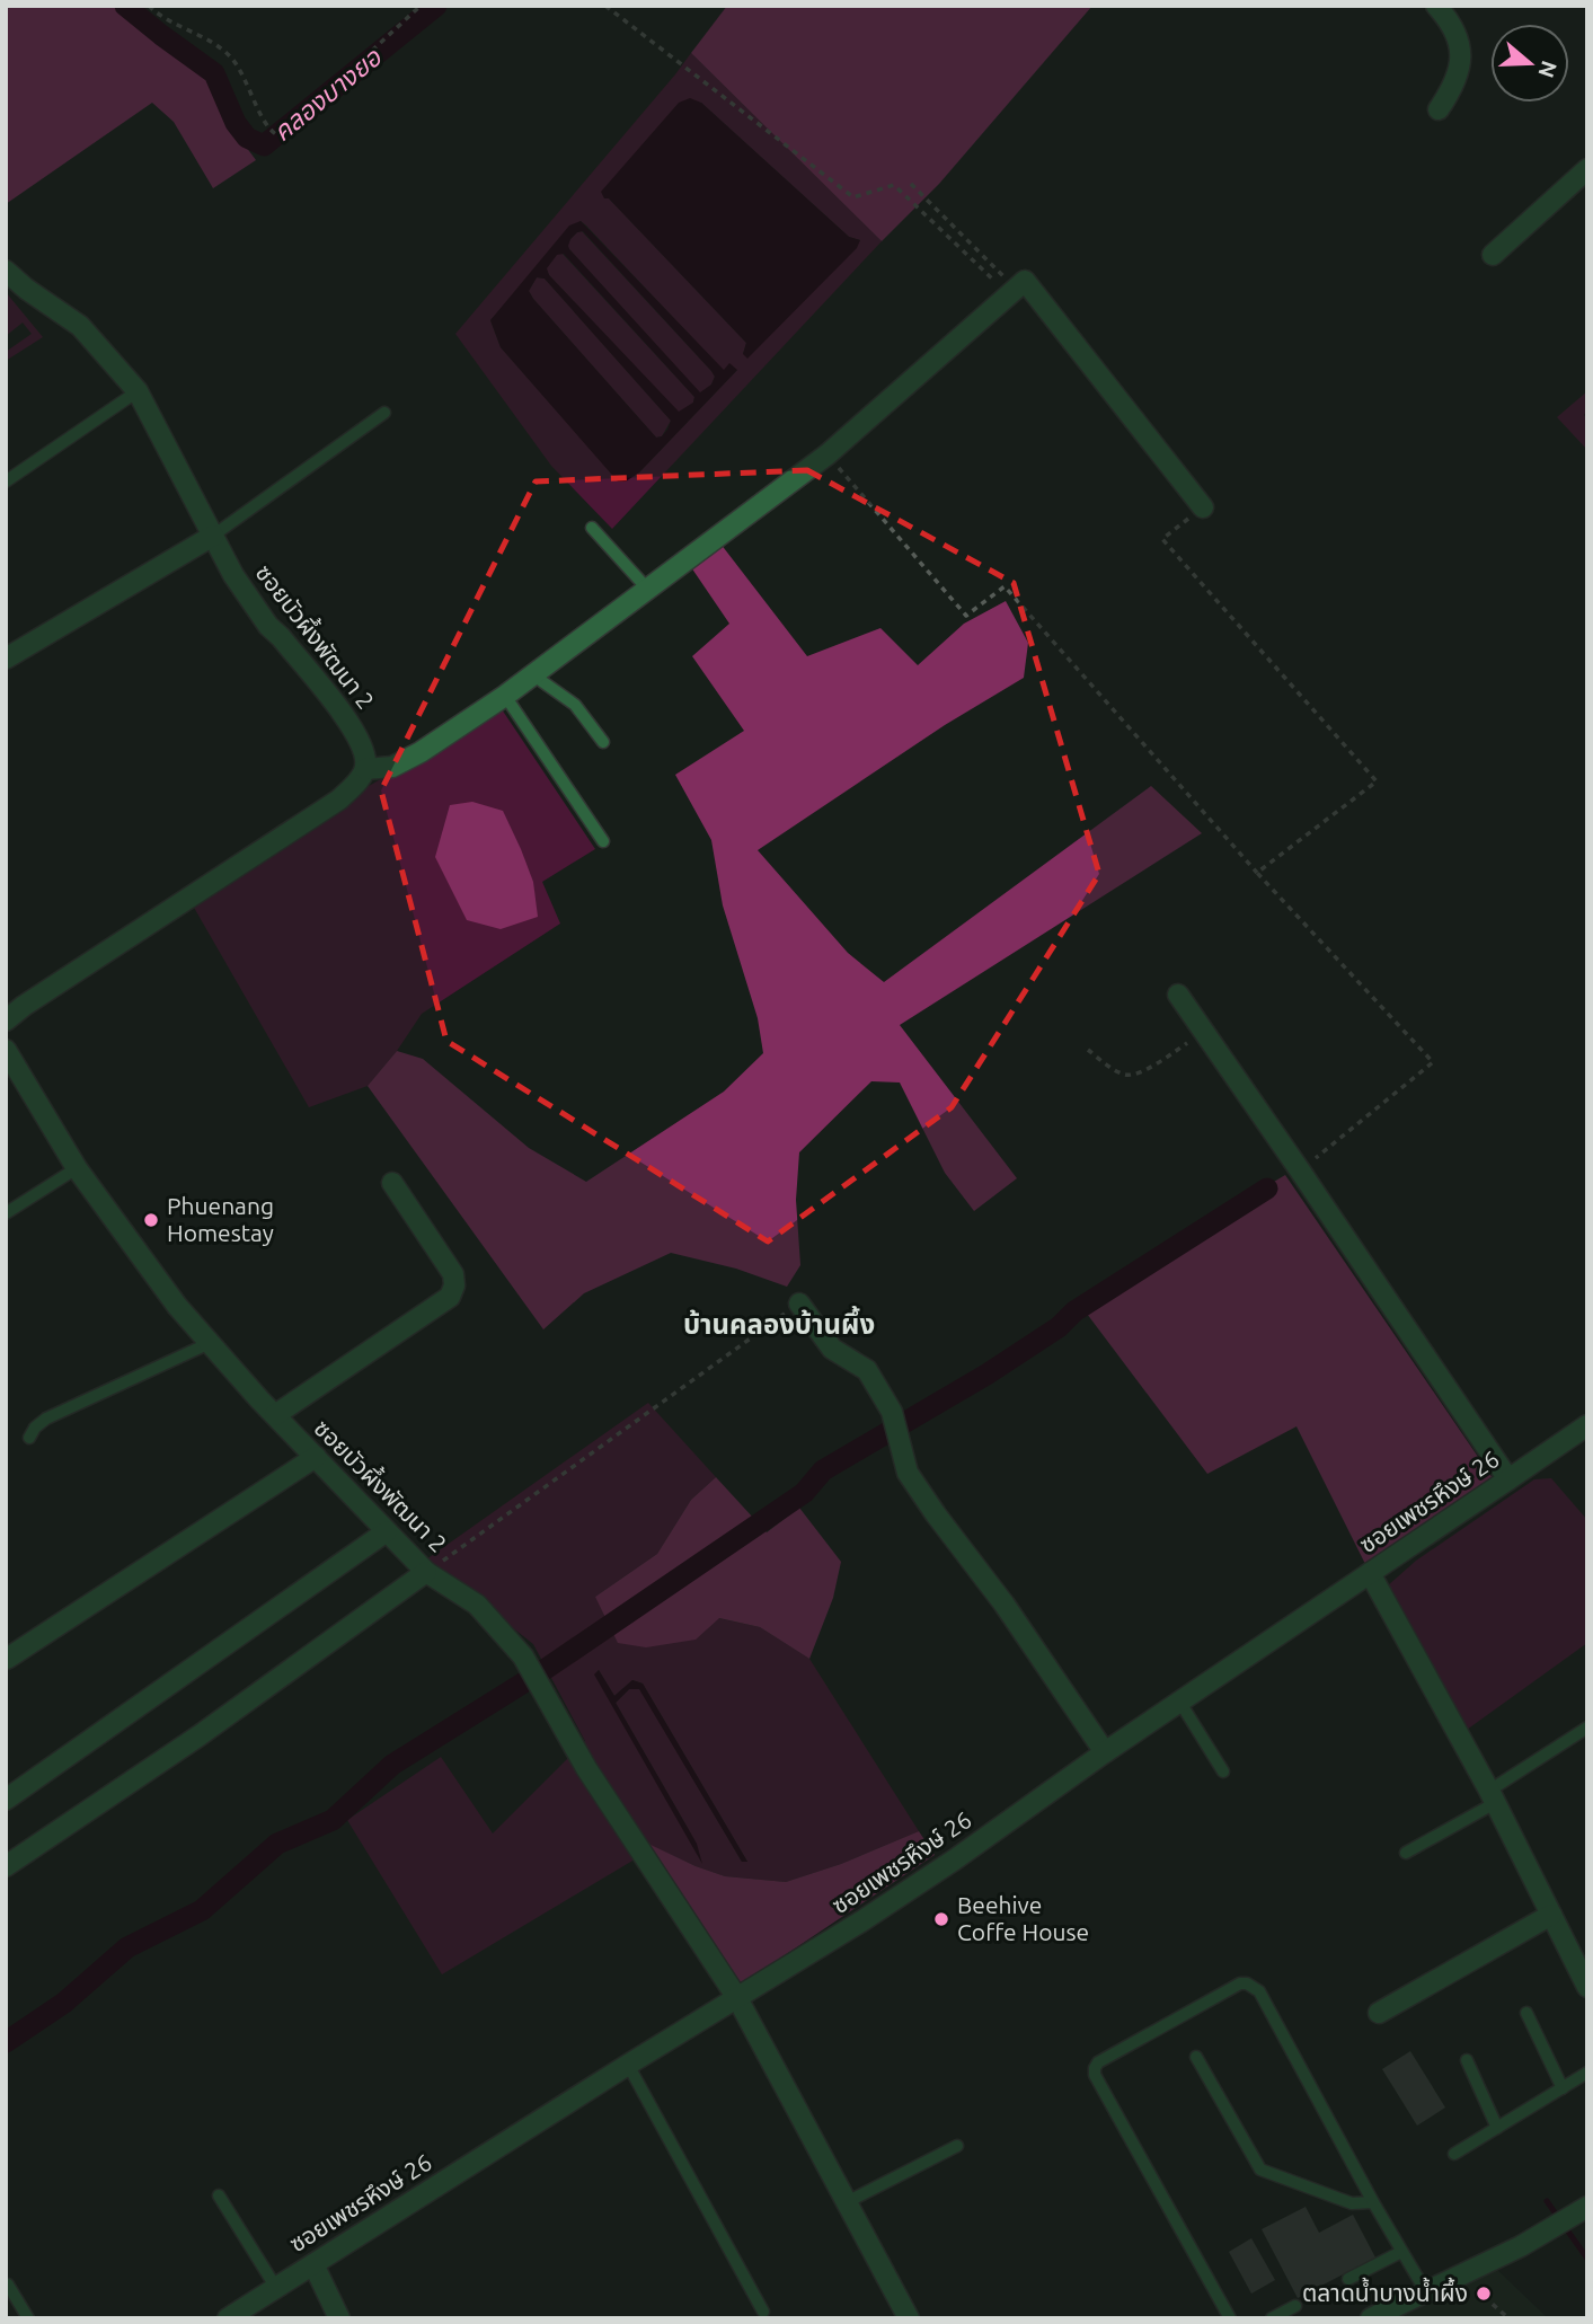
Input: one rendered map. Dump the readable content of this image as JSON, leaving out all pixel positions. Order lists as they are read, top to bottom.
{
  "streets": {
    "street": ["ซอยบัวผึ้งพัฒนา 2", "ซอยเพชรหึงษ์ 26"]
  },
  "crossings": [
    ["ซอยบัวผึ้งพัฒนา 2", "ซอยเพชรหึงษ์ 26"]
  ],
  "districts": ["บ้านคลองบ้านผึ้ง"],
  "water": ["คลองบางยอ"],
  "places": ["Phuenang Homestay", "Beehive Coffe House", "ตลาดน้ำบางน้ำผึ้ง"],
  "north": "right"
}
